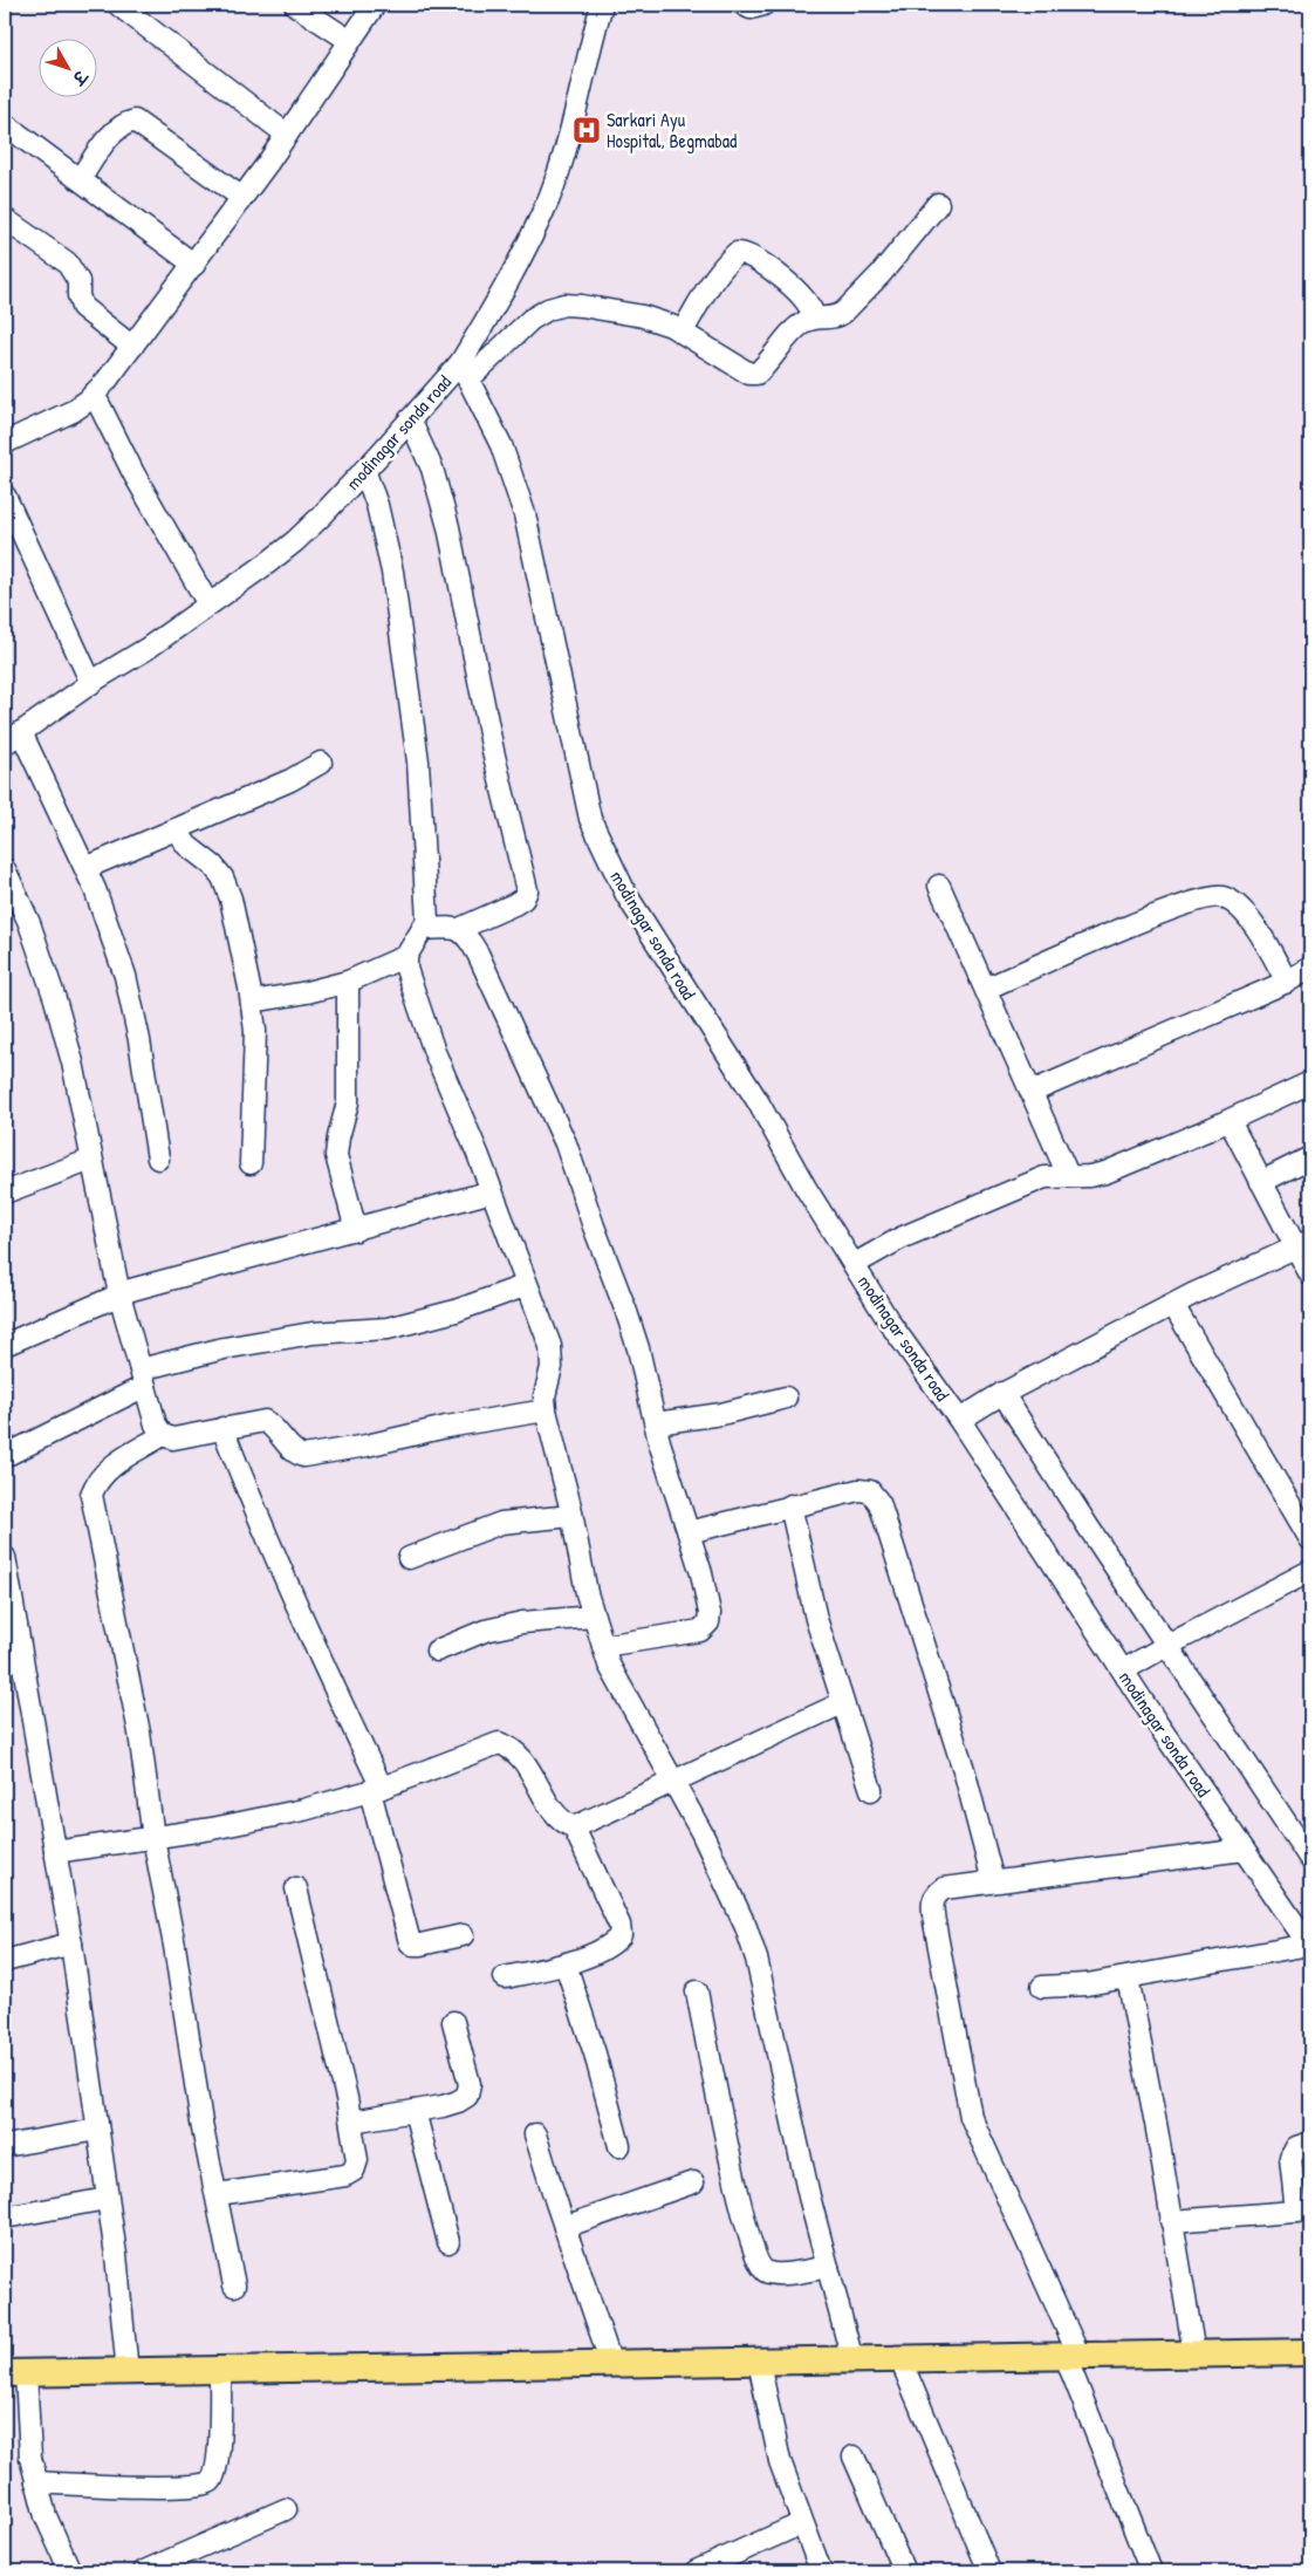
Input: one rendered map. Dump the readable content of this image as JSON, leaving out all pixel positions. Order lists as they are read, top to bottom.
{
  "streets": {
    "street": ["modinagar sonda road"]
  },
  "places": {
    "hospital": ["Sarkari Ayu Hospital, Begmabad"]
  },
  "north": "bottom right"
}
